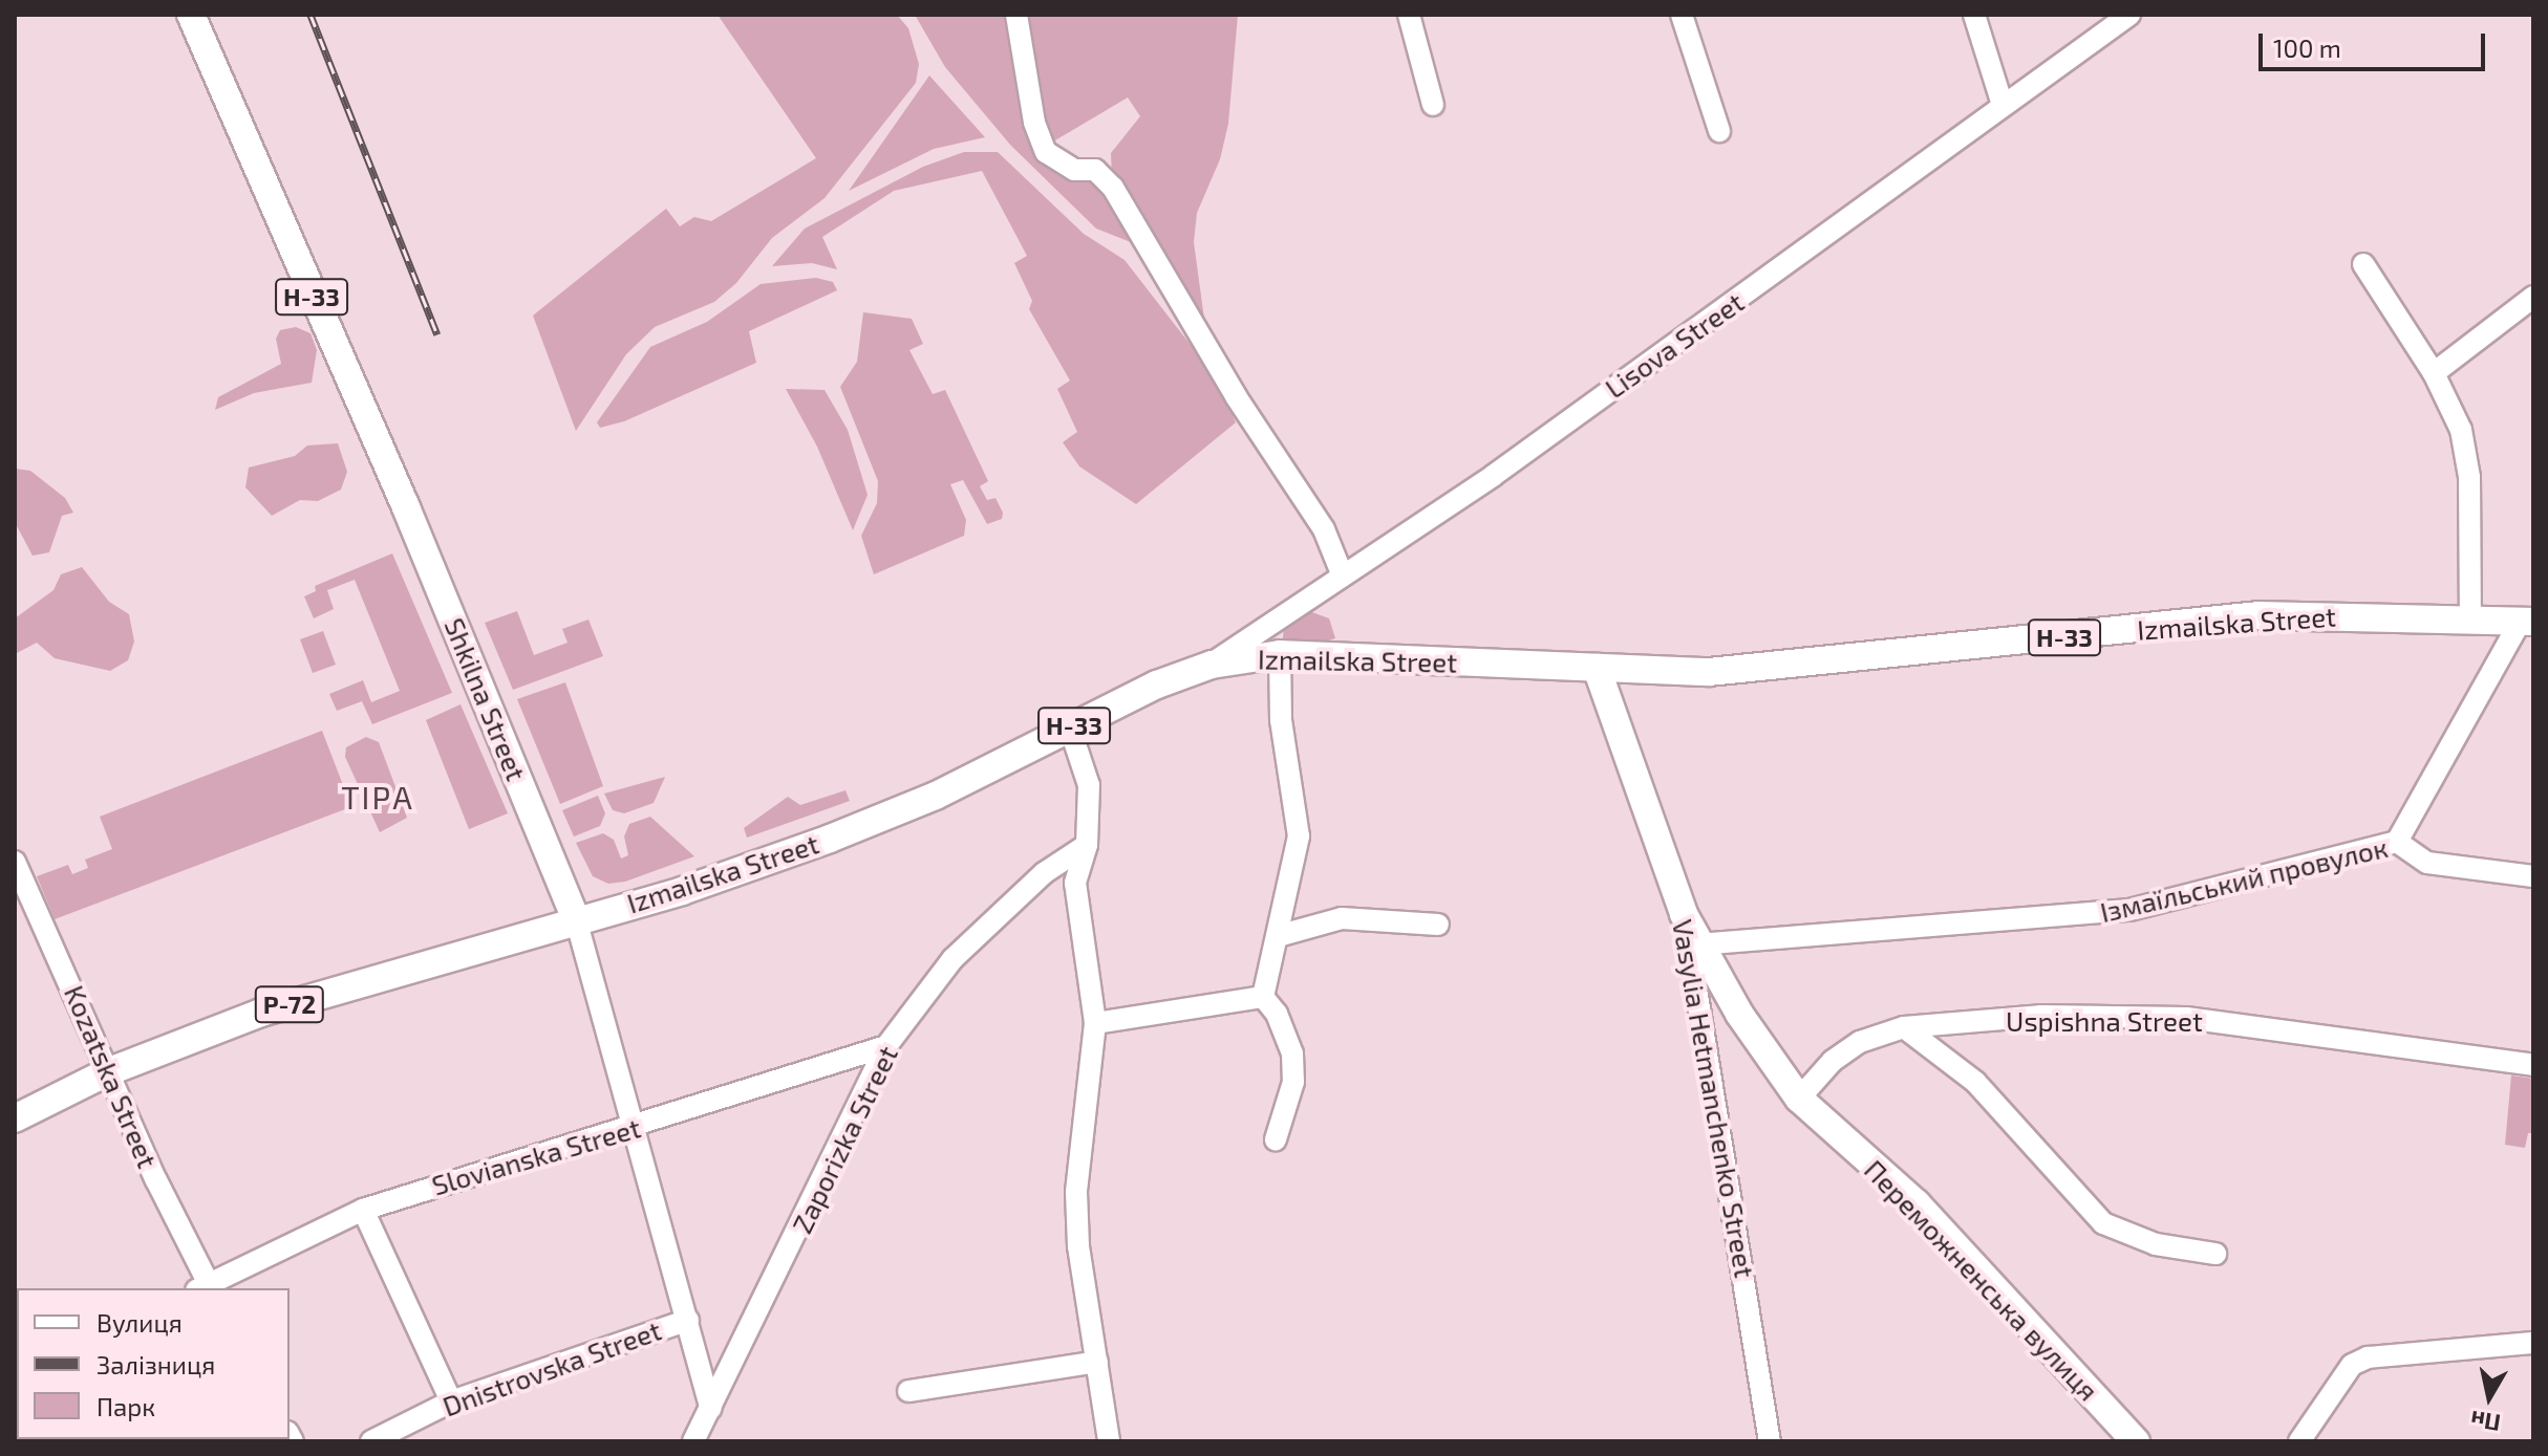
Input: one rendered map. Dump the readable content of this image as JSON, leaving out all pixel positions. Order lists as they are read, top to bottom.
{
  "streets": {
    "main road": [
      "Н-33",
      "Izmailska Street",
      "Shkilna Street",
      "Р-72",
      "Vasylia Hetmanchenko Street",
      "Переможненська вулиця"
    ],
    "street": [
      "Lisova Street",
      "Ізмаїльський провулок",
      "Uspishna Street",
      "Kozatska Street",
      "Zaporizka Street",
      "Slovianska Street",
      "Dnistrovska Street"
    ]
  },
  "crossings": [
    ["Lisova Street", "Izmailska Street"],
    ["Izmailska Street", "Shkilna Street"],
    ["Izmailska Street", "Kozatska Street"],
    ["Izmailska Street", "Vasylia Hetmanchenko Street"],
    ["Shkilna Street", "Zaporizka Street"],
    ["Shkilna Street", "Slovianska Street"],
    ["Shkilna Street", "Dnistrovska Street"],
    ["Ізмаїльський провулок", "Переможненська вулиця"],
    ["Uspishna Street", "Переможненська вулиця"],
    ["Kozatska Street", "Slovianska Street"],
    ["Vasylia Hetmanchenko Street", "Переможненська вулиця"],
    ["Zaporizka Street", "Slovianska Street"]
  ],
  "districts": ["ТІРА"],
  "legend": ["Вулиця", "Залізниця", "Парк"],
  "scale_bar": "100 m",
  "north": "bottom"
}
